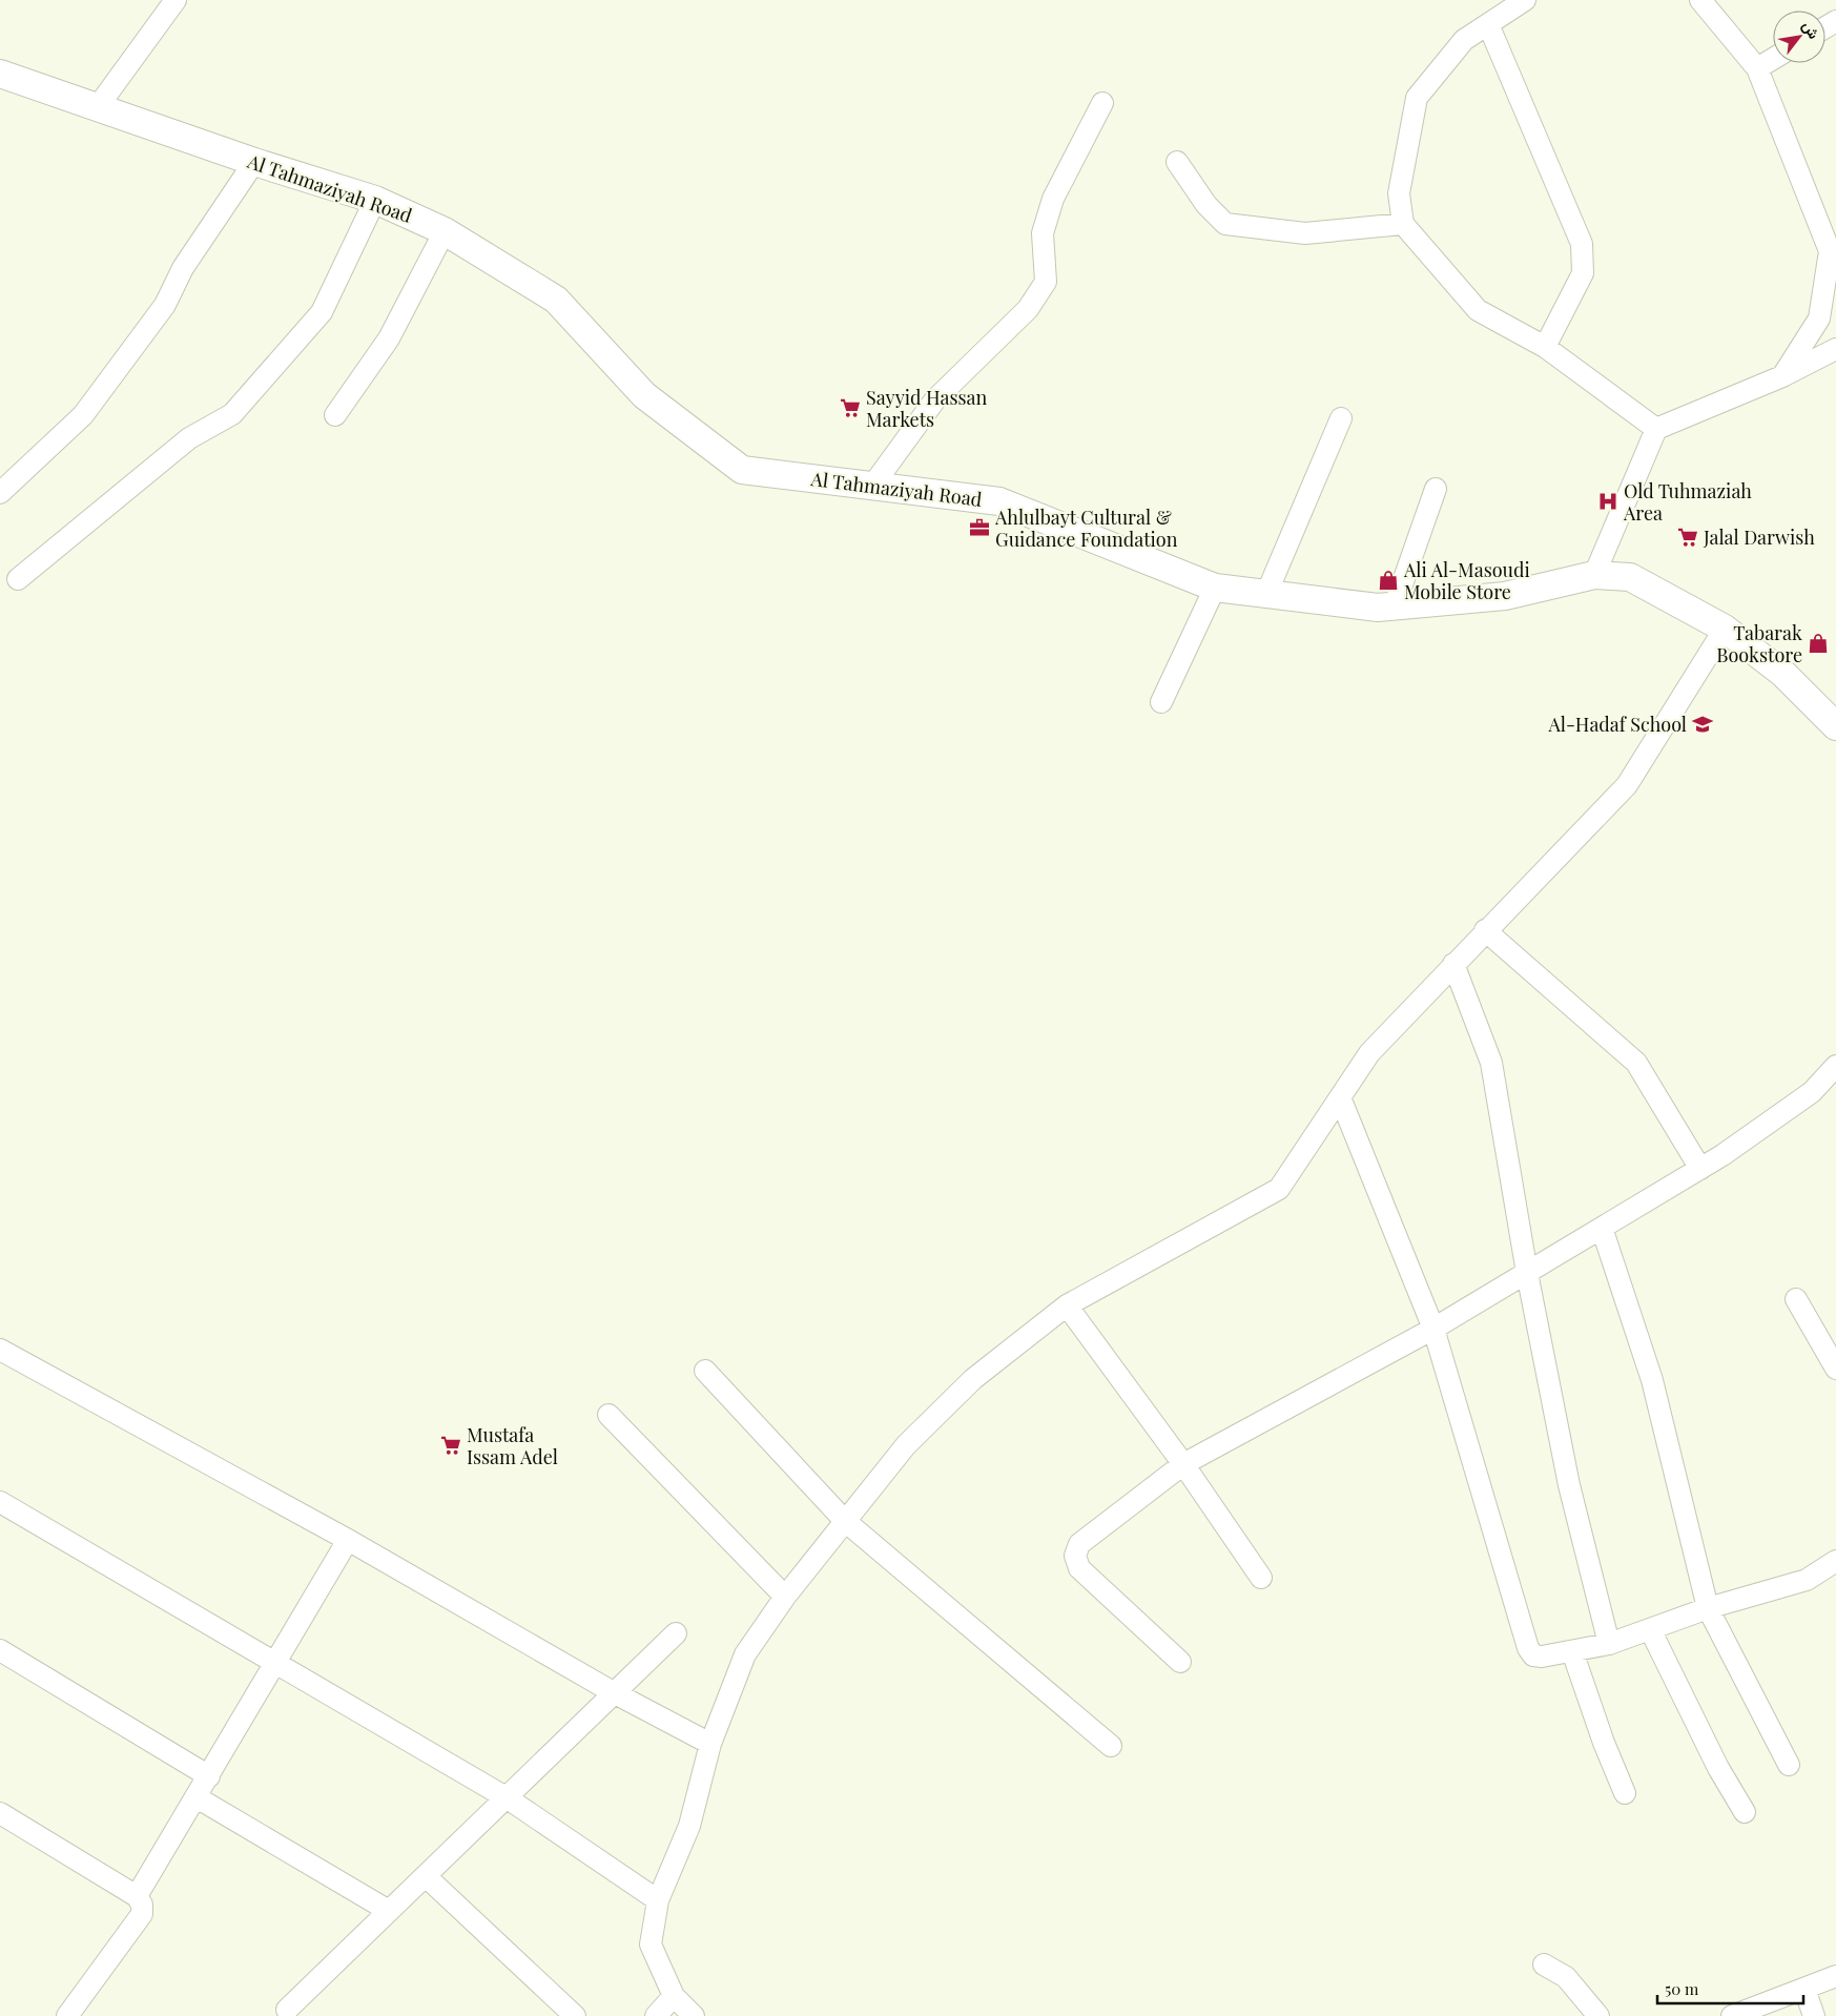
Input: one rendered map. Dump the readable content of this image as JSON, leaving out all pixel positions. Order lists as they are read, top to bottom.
{
  "streets": {
    "main road": ["Al Tahmaziyah Road"]
  },
  "places": {
    "supermarket": ["Sayyid Hassan Markets", "Jalal Darwish", "Mustafa Issam Adel"],
    "hospital": ["Old Tuhmaziah Area"],
    "office": ["Ahlulbayt Cultural & Guidance Foundation"],
    "shop": ["Ali Al-Masoudi Mobile Store", "Tabarak Bookstore"],
    "school or university": ["Al-Hadaf School"]
  },
  "scale_bar": "50 m",
  "north": "top right"
}
